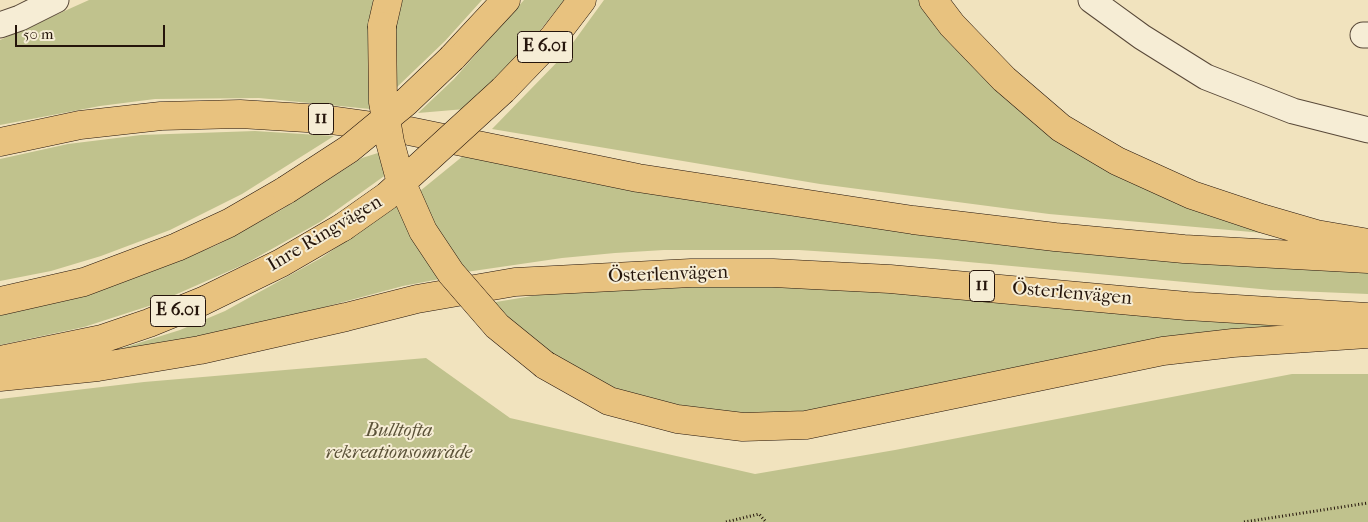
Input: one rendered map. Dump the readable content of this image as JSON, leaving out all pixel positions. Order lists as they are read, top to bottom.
{
  "streets": {
    "highway": [
      "E 6.01",
      "11",
      "Inre Ringvägen",
      "Österlenvägen"
    ]
  },
  "parks": ["Bulltofta rekreationsområde"],
  "scale_bar": "50 m"
}
